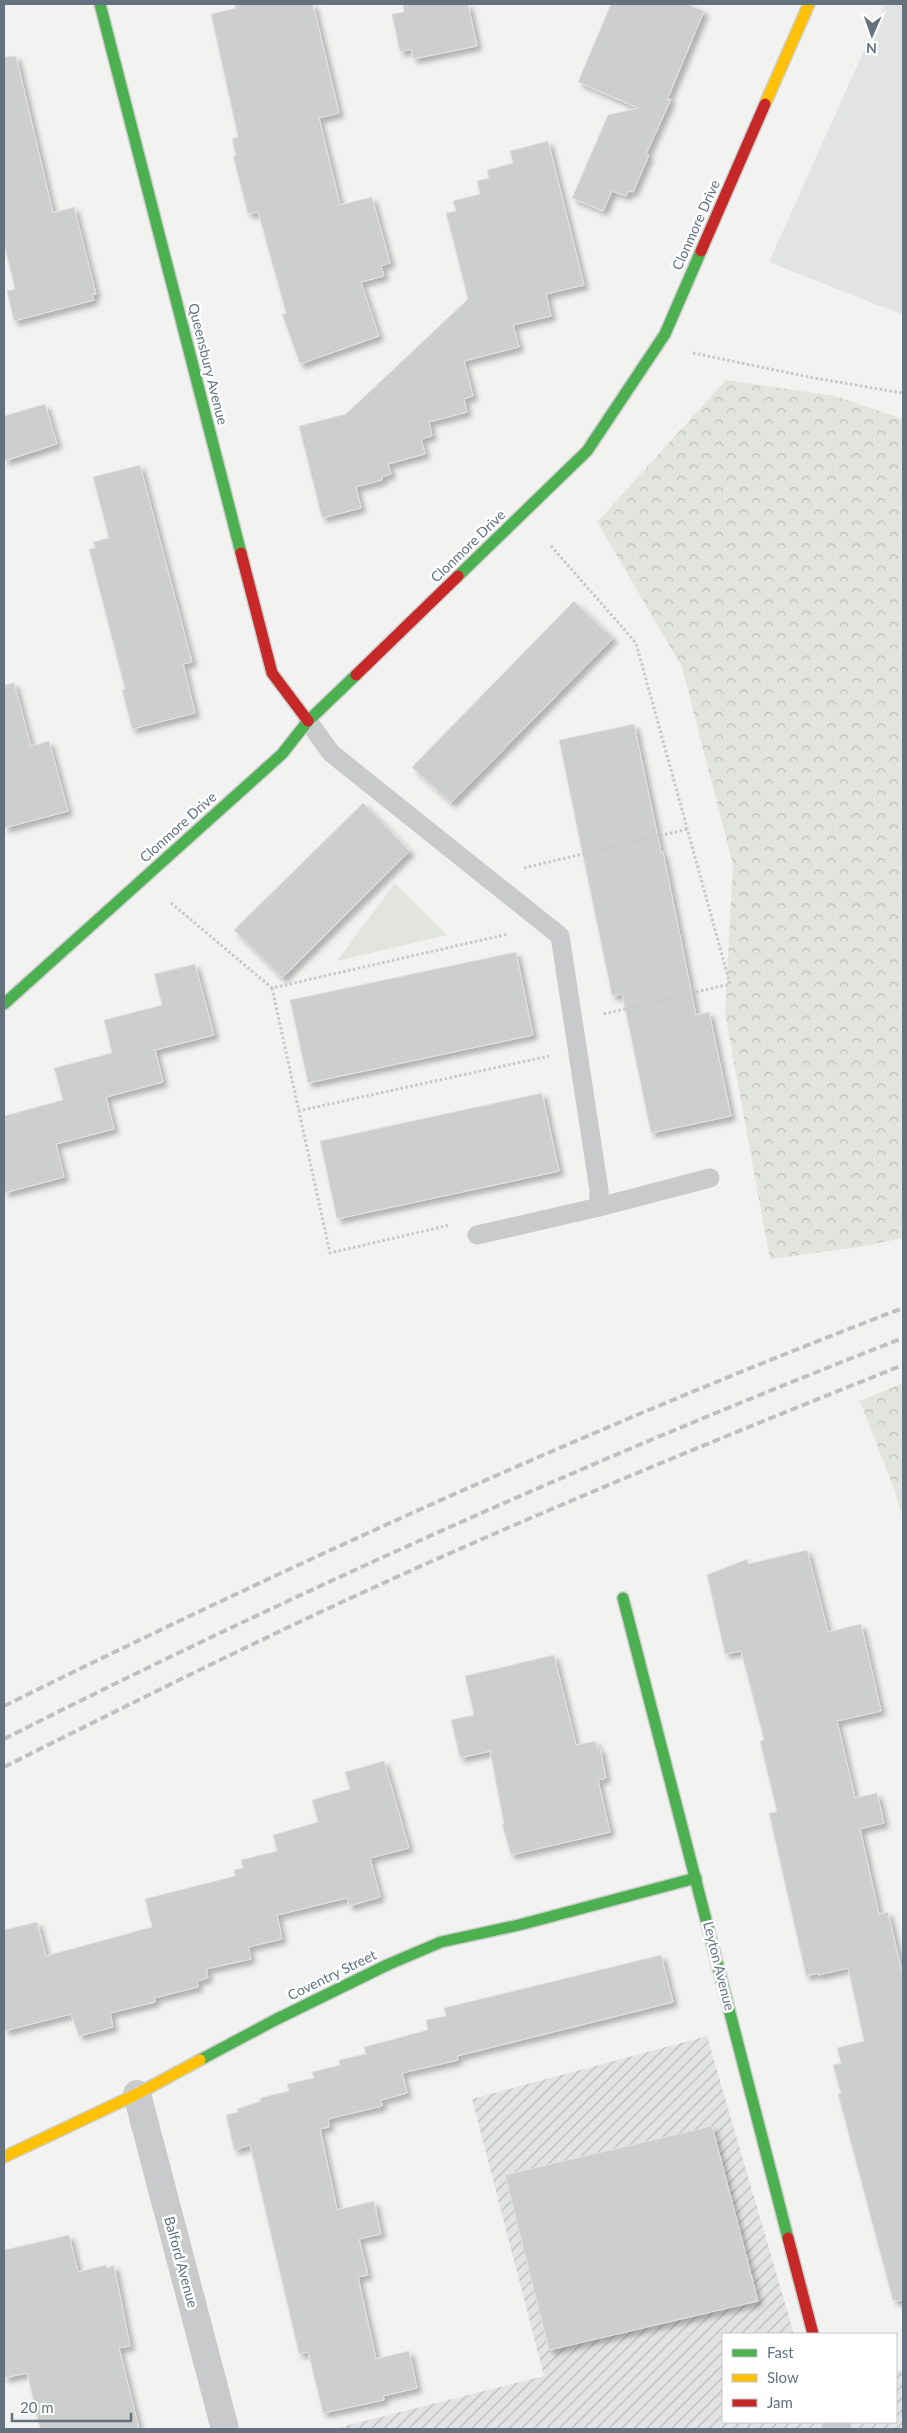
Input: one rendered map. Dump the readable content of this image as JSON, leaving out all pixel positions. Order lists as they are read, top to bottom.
{
  "streets": {
    "street": [
      "Clonmore Drive",
      "Queensbury Avenue",
      "Leyton Avenue",
      "Coventry Street",
      "Balford Avenue"
    ]
  },
  "crossings": [
    ["Clonmore Drive", "Queensbury Avenue"],
    ["Leyton Avenue", "Coventry Street"],
    ["Coventry Street", "Balford Avenue"]
  ],
  "legend": ["Fast", "Slow", "Jam"],
  "scale_bar": "20 m",
  "north": "bottom"
}
